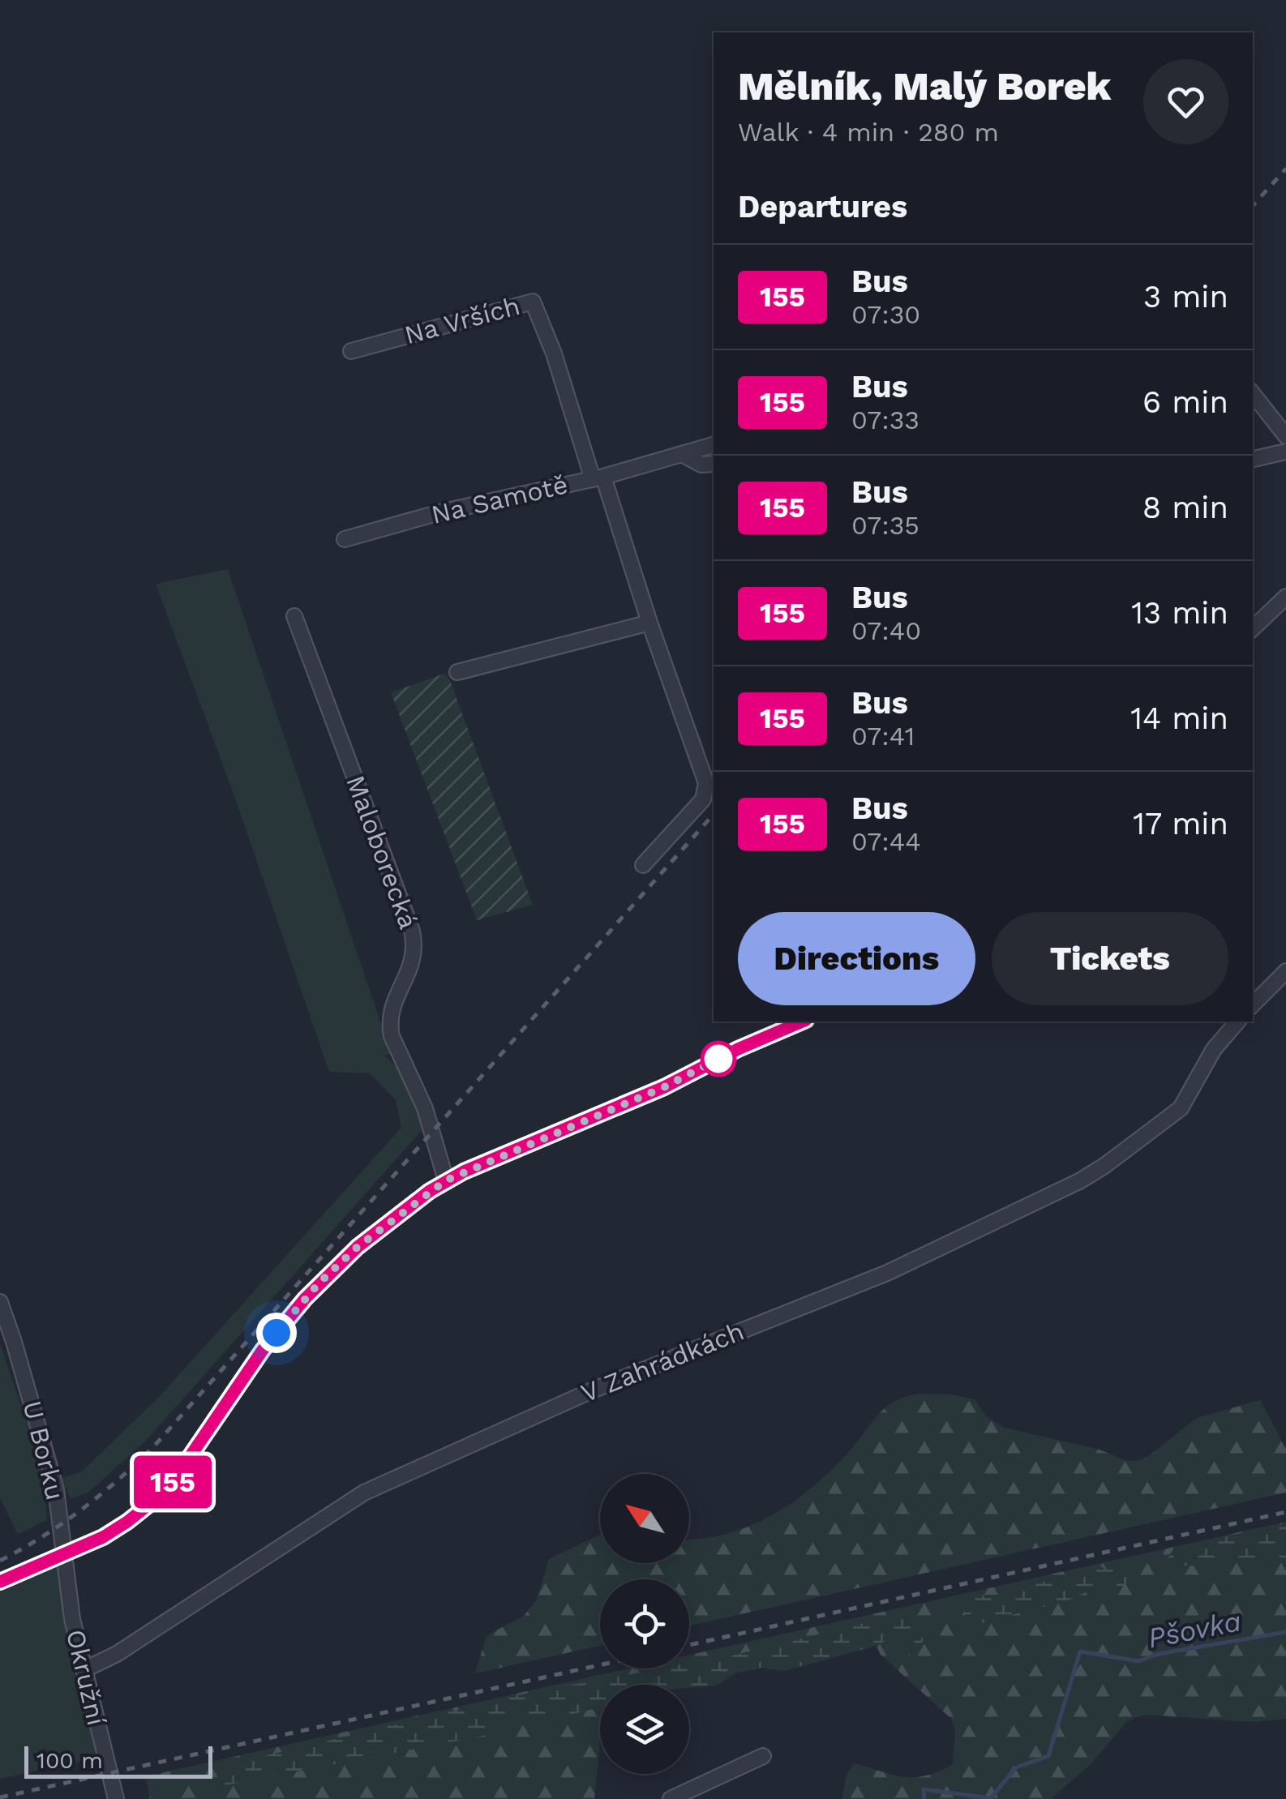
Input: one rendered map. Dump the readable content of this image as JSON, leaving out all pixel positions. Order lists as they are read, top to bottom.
{
  "streets": {
    "street": [
      "Na Vrších",
      "Na Samotě",
      "Maloborecká",
      "V Zahrádkách",
      "U Borku",
      "Okružní"
    ]
  },
  "crossings": [
    ["Na Vrších", "Na Samotě"],
    ["V Zahrádkách", "Okružní"],
    ["U Borku", "Okružní"]
  ],
  "water": ["Pšovka"],
  "lines": ["bus line 155"],
  "scale_bar": "100 m",
  "north": "top left",
  "page": {
    "on_map": "155",
    "heading": [
      ["Mělník, Malý Borek", "Walk · 4 min · 280 m"],
      "Departures"
    ],
    "list": [
      {
        "mark": "155",
        "name": "Bus",
        "note": "07:30",
        "value": "3 min"
      },
      {
        "mark": "155",
        "name": "Bus",
        "note": "07:33",
        "value": "6 min"
      },
      {
        "mark": "155",
        "name": "Bus",
        "note": "07:35",
        "value": "8 min"
      },
      {
        "mark": "155",
        "name": "Bus",
        "note": "07:40",
        "value": "13 min"
      },
      {
        "mark": "155",
        "name": "Bus",
        "note": "07:41",
        "value": "14 min"
      },
      {
        "mark": "155",
        "name": "Bus",
        "note": "07:44",
        "value": "17 min"
      }
    ],
    "buttons": ["Directions", "Tickets"],
    "scale": "100 m"
  }
}
